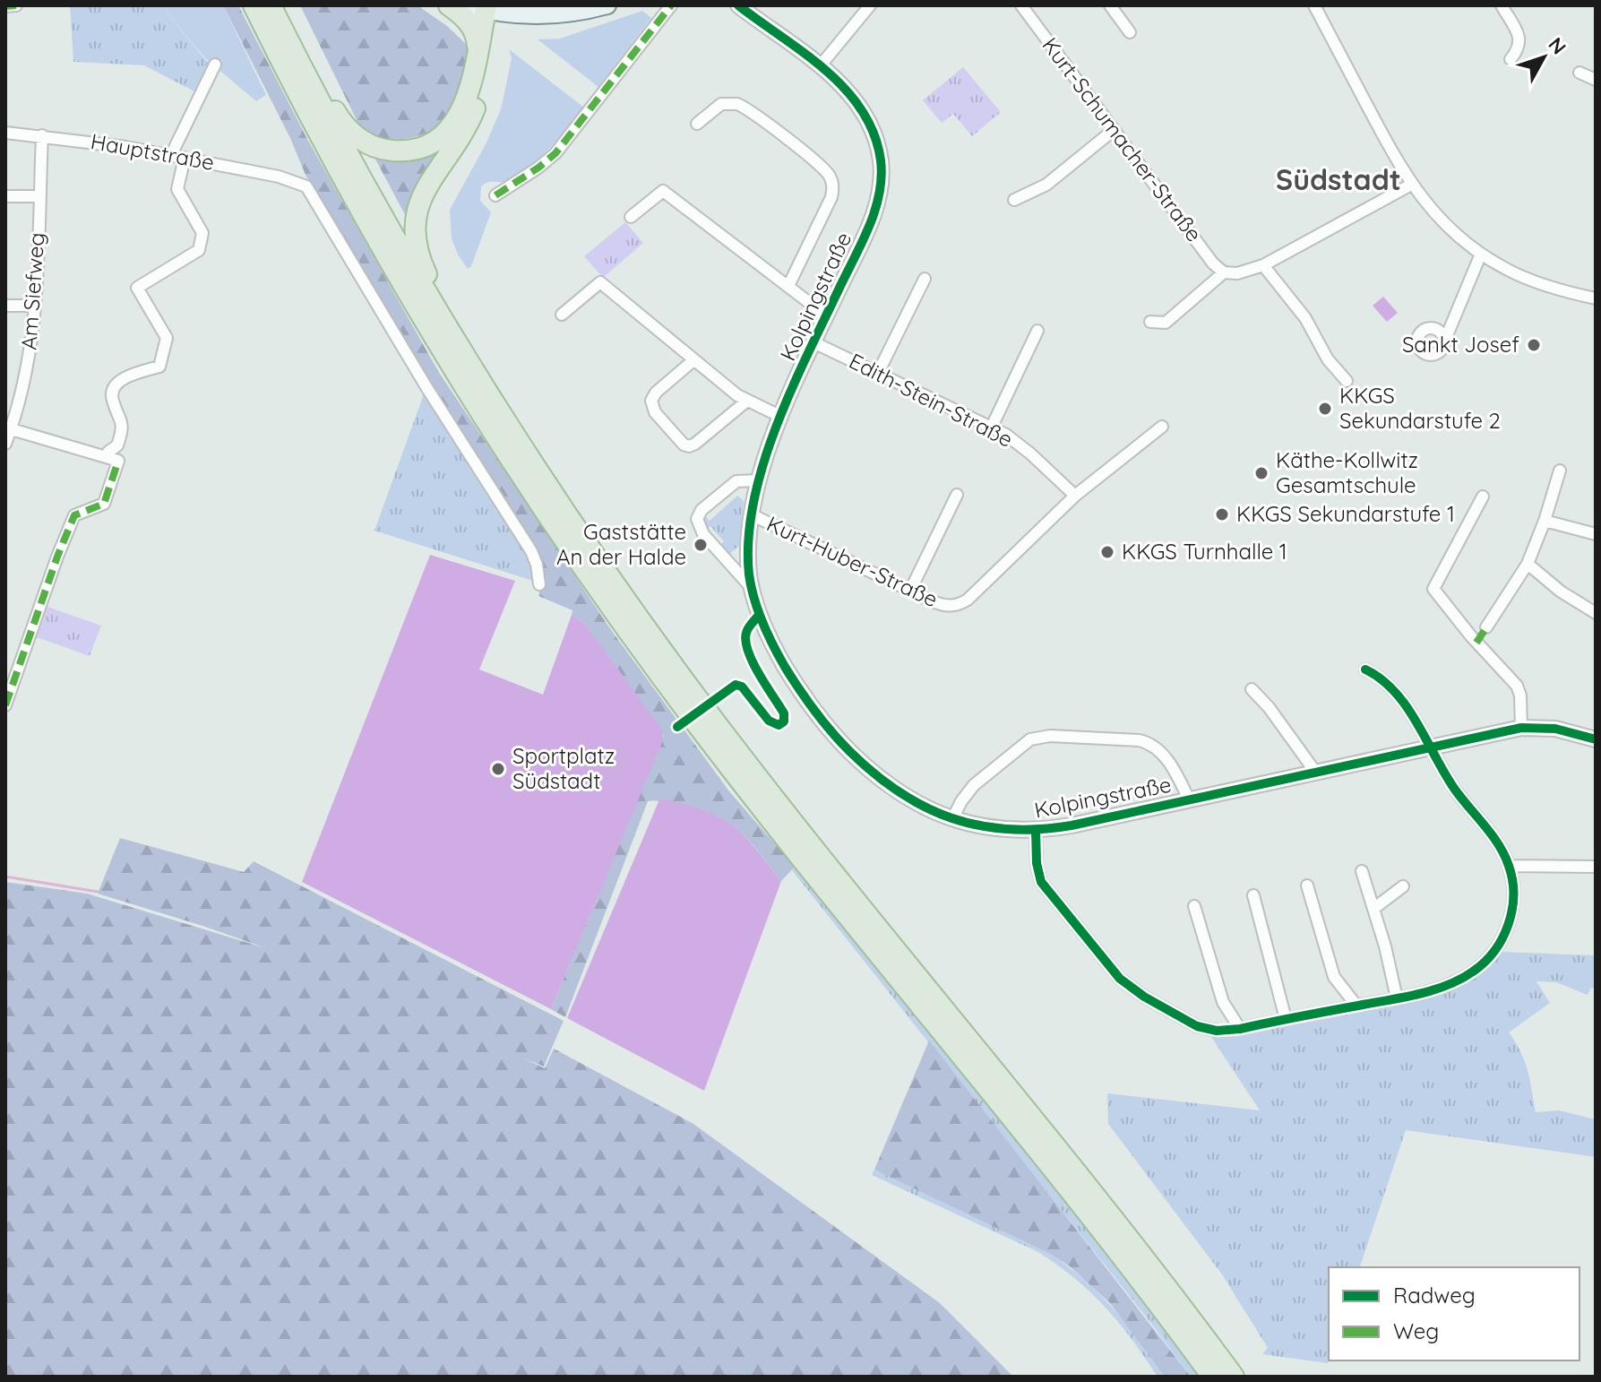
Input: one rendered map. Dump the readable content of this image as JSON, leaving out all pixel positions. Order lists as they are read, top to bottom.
{
  "streets": {
    "street": [
      "Kurt-Schumacher-Straße",
      "Hauptstraße",
      "Am Siefweg",
      "Kolpingstraße",
      "Edith-Stein-Straße",
      "Kurt-Huber-Straße"
    ]
  },
  "crossings": [
    ["Hauptstraße", "Am Siefweg"],
    ["Kolpingstraße", "Edith-Stein-Straße"],
    ["Kolpingstraße", "Kurt-Huber-Straße"],
    ["Edith-Stein-Straße", "Kurt-Huber-Straße"]
  ],
  "districts": ["Südstadt"],
  "places": [
    "Sankt Josef",
    "KKGS Sekundarstufe 2",
    "Käthe-Kollwitz Gesamtschule",
    "KKGS Sekundarstufe 1",
    "Gaststätte An der Halde",
    "KKGS Turnhalle 1",
    "Sportplatz Südstadt"
  ],
  "legend": ["Radweg", "Weg"],
  "north": "top right"
}
